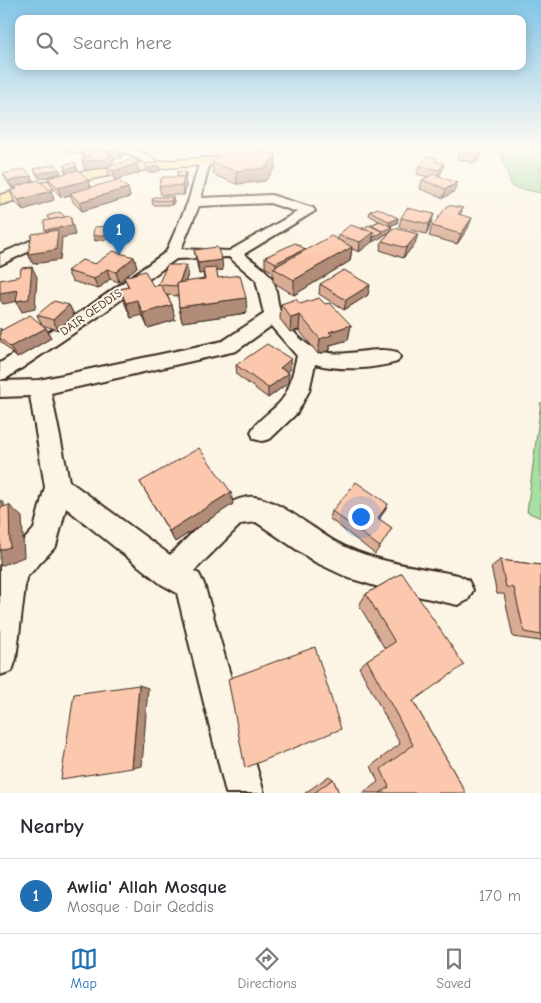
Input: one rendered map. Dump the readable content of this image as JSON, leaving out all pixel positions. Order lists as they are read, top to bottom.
{
  "streets": {
    "street": ["DAIR QEDDIS"]
  },
  "page": {
    "search": "Search here",
    "pins": "1",
    "heading": "Nearby",
    "list": [
      {
        "mark": "1",
        "name": "Awlia' Allah Mosque",
        "note": "Mosque · Dair Qeddis",
        "value": "170 m"
      }
    ],
    "nav": ["Map", "Directions", "Saved"]
  }
}
